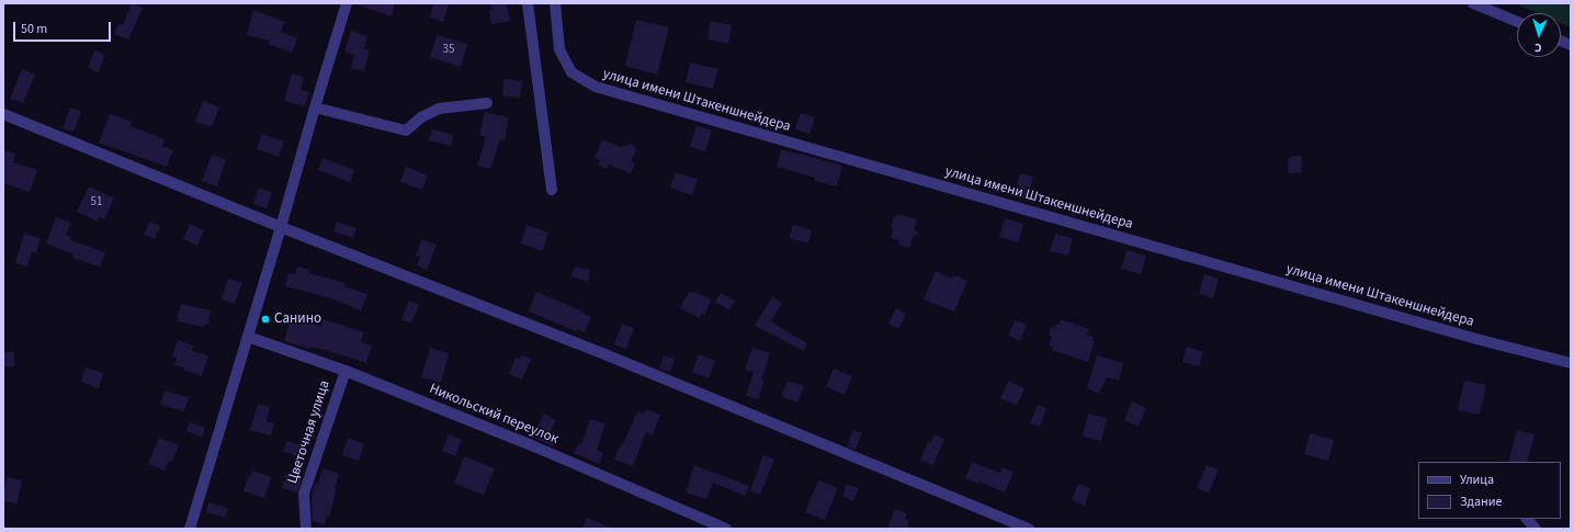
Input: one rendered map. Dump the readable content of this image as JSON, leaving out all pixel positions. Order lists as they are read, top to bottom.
{
  "streets": {
    "street": ["улица имени Штакеншнейдера", "Никольский переулок", "Цветочная улица"]
  },
  "crossings": [
    ["Никольский переулок", "Цветочная улица"]
  ],
  "places": ["Санино"],
  "house_numbers": ["35", "51"],
  "legend": ["Улица", "Здание"],
  "scale_bar": "50 m",
  "north": "bottom"
}
